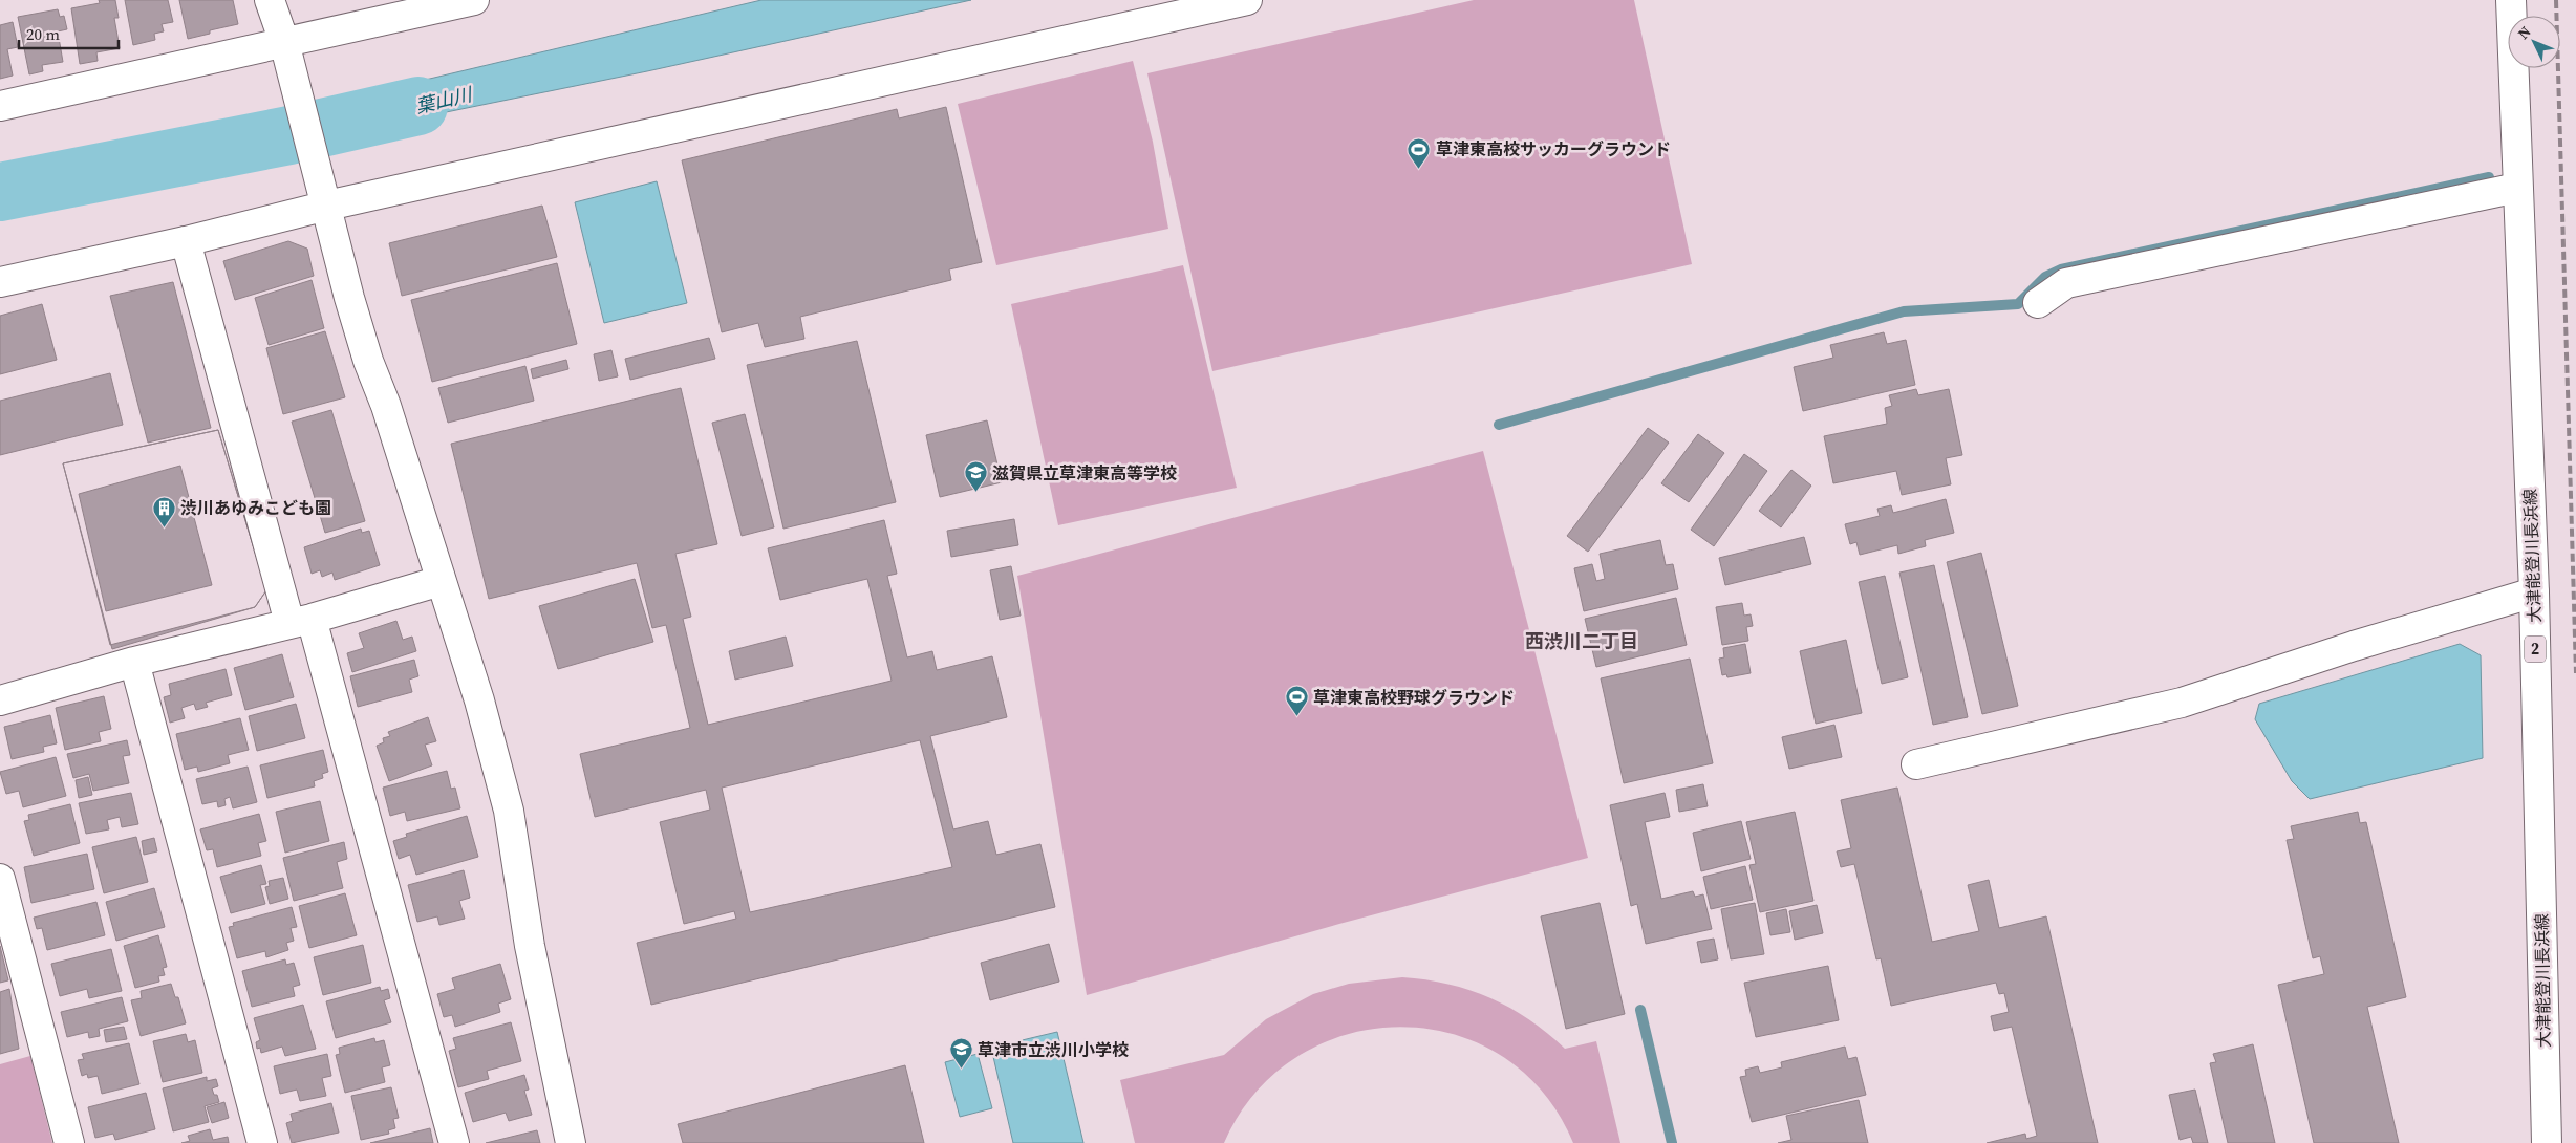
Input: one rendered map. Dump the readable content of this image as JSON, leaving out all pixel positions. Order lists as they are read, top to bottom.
{
  "streets": {
    "street": ["大津能登川長浜線", "2"]
  },
  "districts": ["西渋川二丁目"],
  "water": ["葉山川"],
  "places": {
    "sports": ["草津東高校サッカーグラウンド", "草津東高校野球グラウンド"],
    "school or university": ["滋賀県立草津東高等学校", "草津市立渋川小学校"],
    "building": ["渋川あゆみこども園"]
  },
  "scale_bar": "20 m",
  "north": "top left"
}
